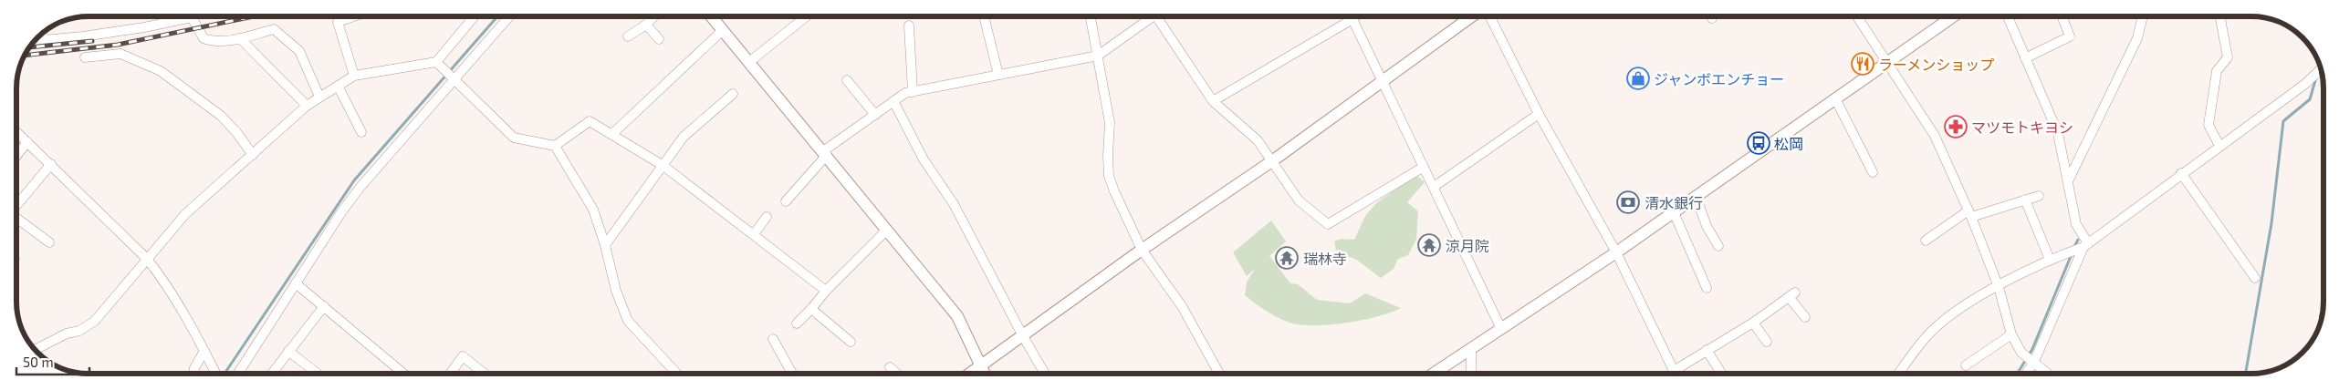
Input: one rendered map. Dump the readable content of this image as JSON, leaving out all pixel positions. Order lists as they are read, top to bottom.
{
  "places": {
    "restaurant": ["ラーメンショップ"],
    "shop": ["ジャンボエンチョー"],
    "pharmacy": ["マツモトキヨシ"],
    "bus stop": ["松岡"],
    "bank": ["清水銀行"],
    "temple": ["涼月院", "瑞林寺"]
  },
  "scale_bar": "50 m"
}
